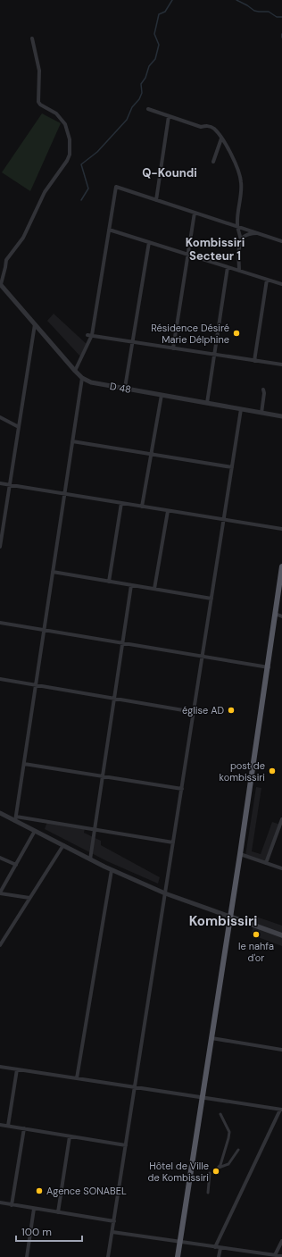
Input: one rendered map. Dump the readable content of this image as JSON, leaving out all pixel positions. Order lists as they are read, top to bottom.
{
  "streets": {
    "street": ["D 48"]
  },
  "districts": ["Q-Koundi", "Kombissiri Secteur 1", "Kombissiri"],
  "places": [
    "Résidence Désiré Marie Délphine",
    "église AD",
    "post de kombissiri",
    "le nahfa d'or",
    "Hôtel de Ville de Kombissiri",
    "Agence SONABEL"
  ],
  "scale_bar": "100 m"
}
